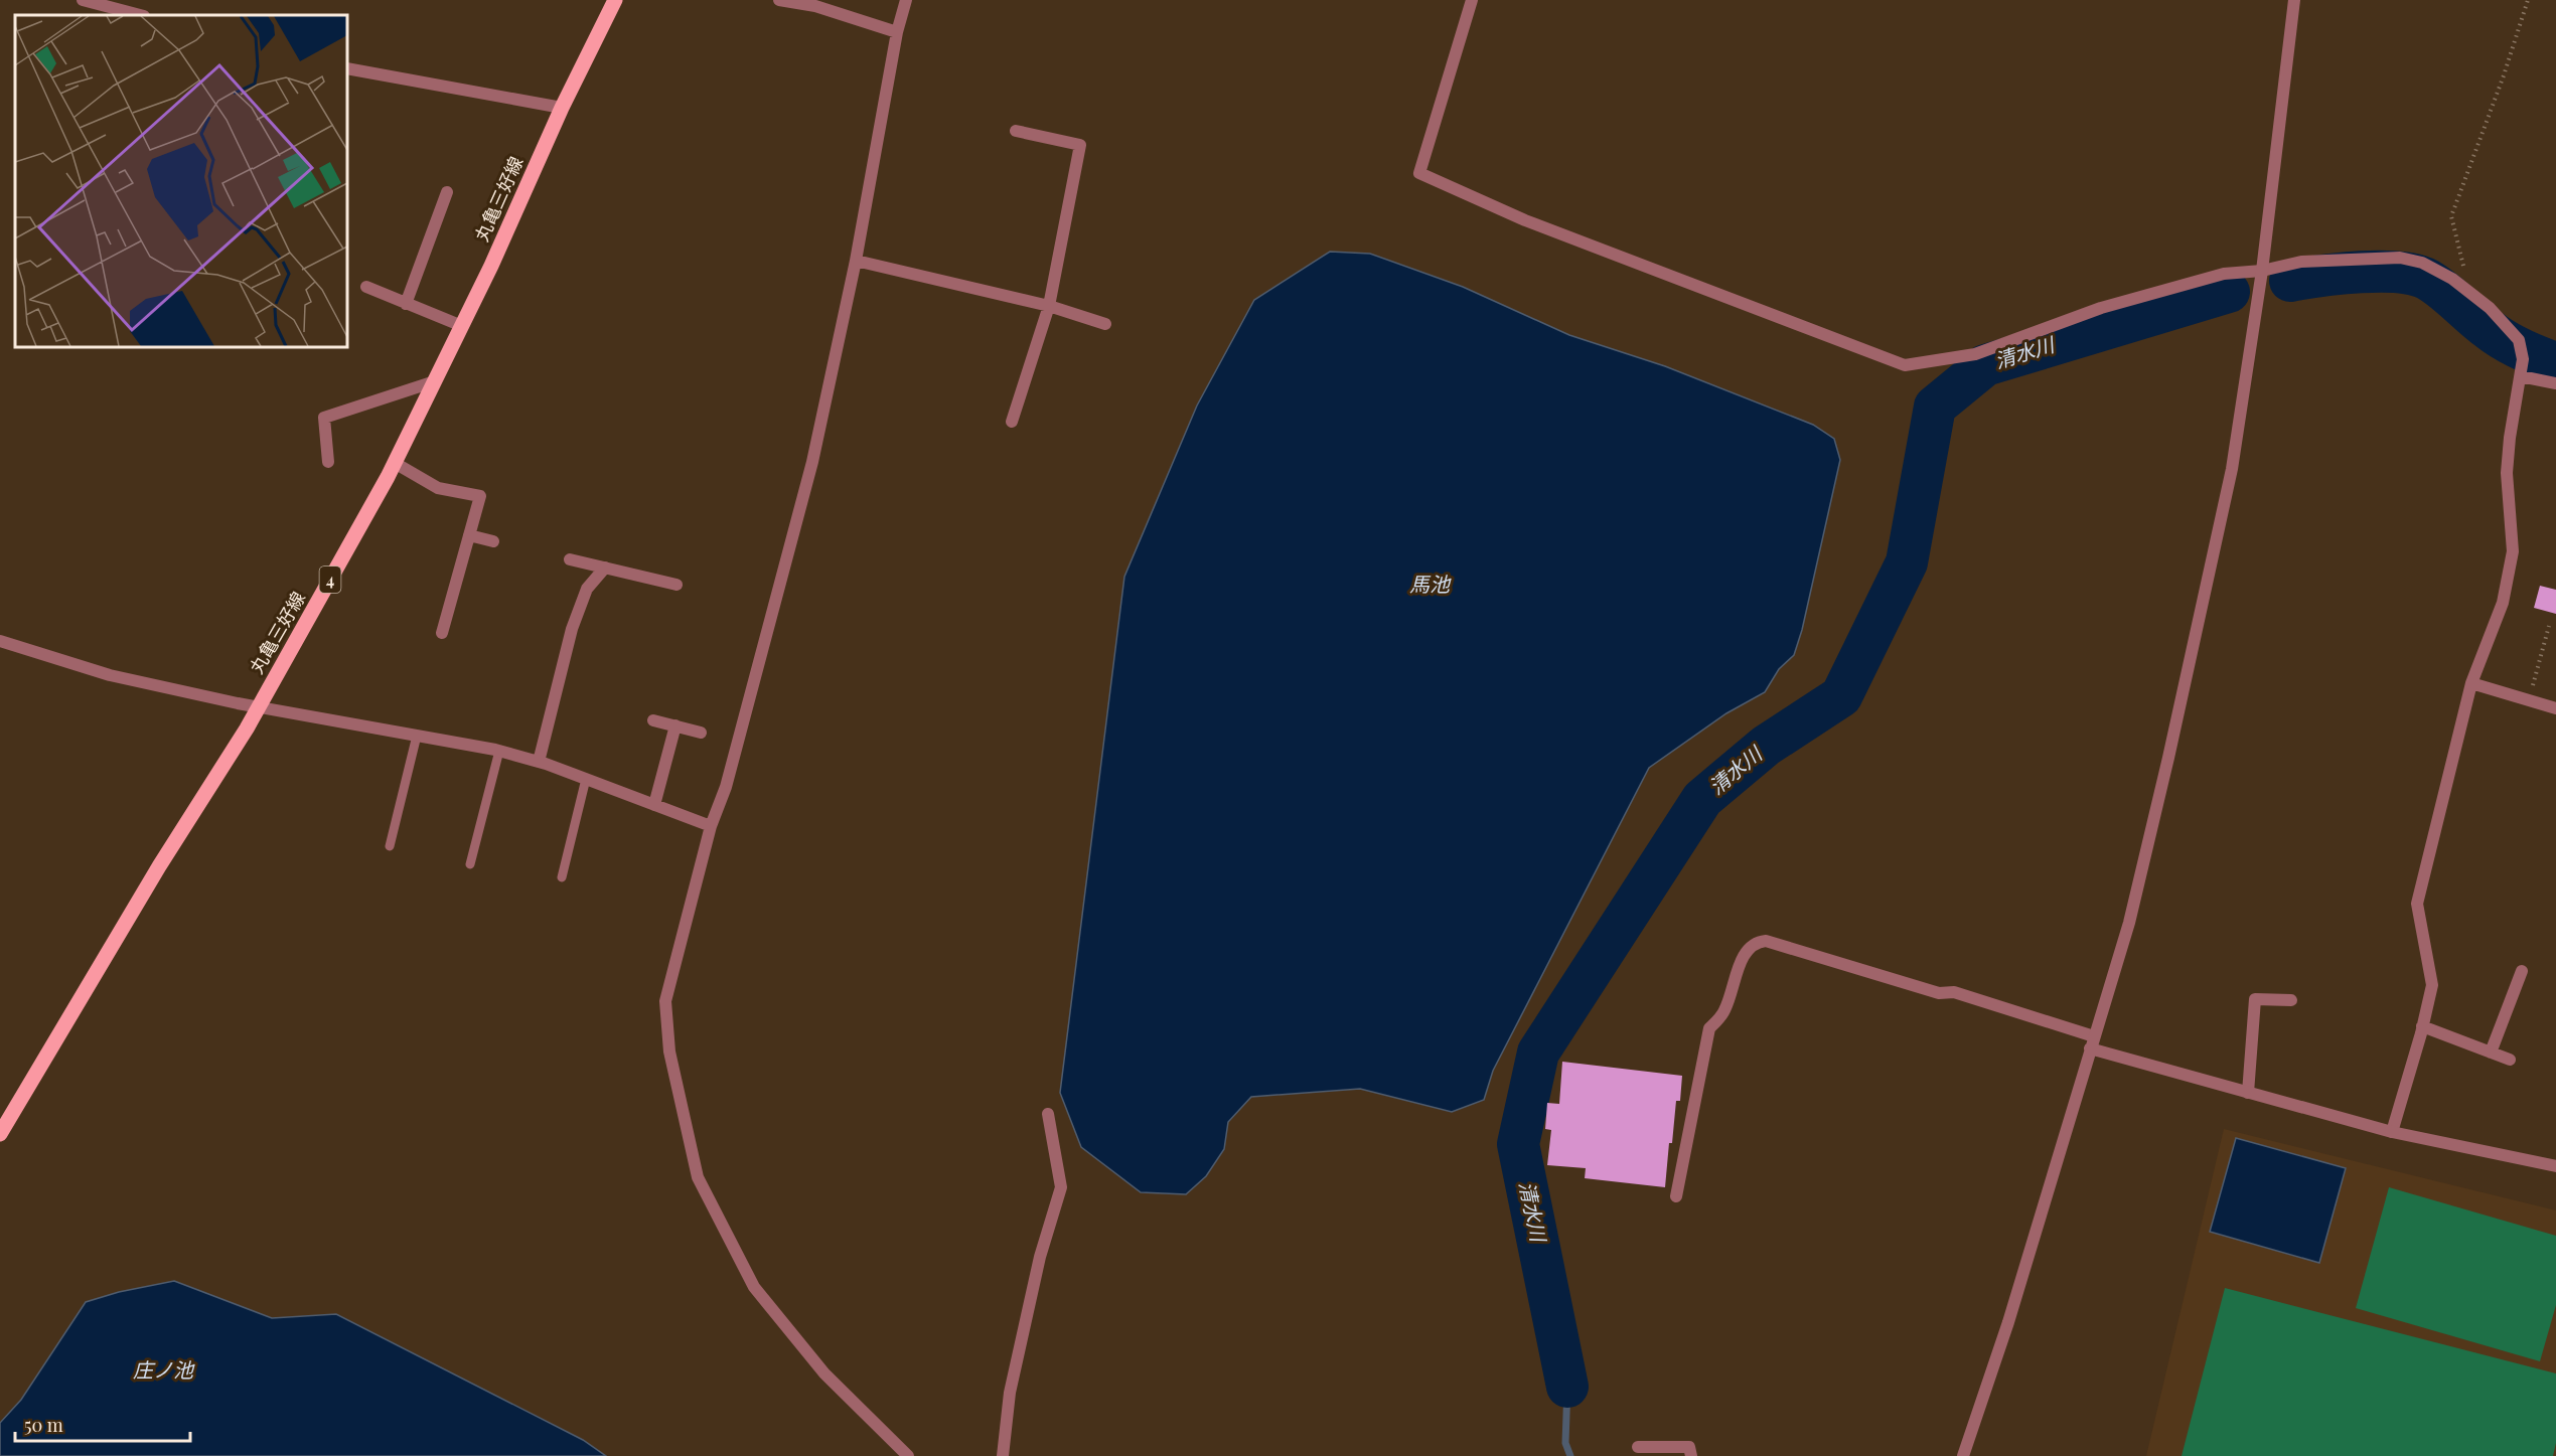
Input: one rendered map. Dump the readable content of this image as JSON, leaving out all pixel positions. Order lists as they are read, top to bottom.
{
  "streets": {
    "main road": ["丸亀三好線", "4"]
  },
  "water": ["清水川", "馬池", "庄ノ池"],
  "scale_bar": "50 m"
}
